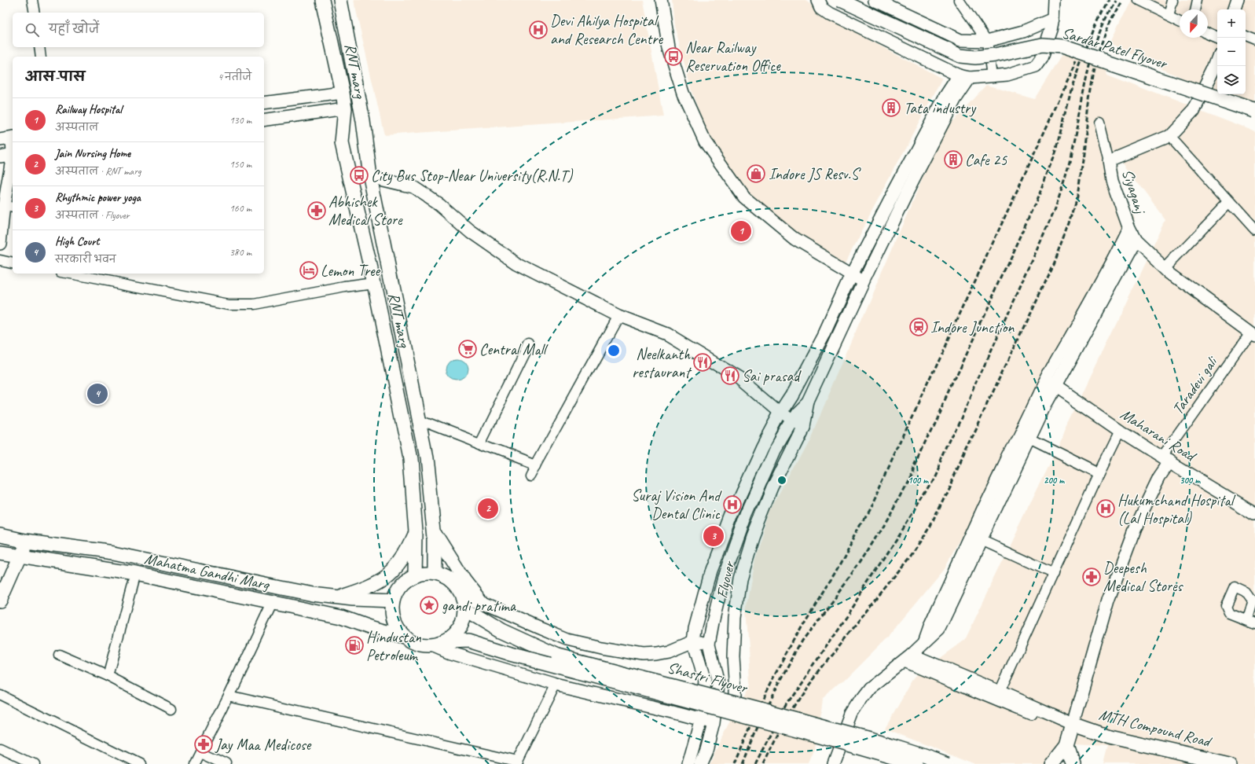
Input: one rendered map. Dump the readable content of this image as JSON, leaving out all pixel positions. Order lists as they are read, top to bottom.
{
  "streets": {
    "main road": [
      "Sardar Patel Flyover",
      "RNT marg",
      "Mahatma Gandhi Marg",
      "Shastri Flyover",
      "MTH Compound Road"
    ],
    "street": [
      "Siyaganj",
      "Taradevi gali",
      "Maharani Road",
      "Flyover"
    ]
  },
  "crossings": [
    ["RNT marg", "Mahatma Gandhi Marg"],
    ["RNT marg", "Shastri Flyover"],
    ["Siyaganj", "Taradevi gali"],
    ["Taradevi gali", "Maharani Road"],
    ["Mahatma Gandhi Marg", "Shastri Flyover"],
    ["Flyover", "Shastri Flyover"]
  ],
  "places": {
    "hospital": ["Devi Ahilya Hospital and Research Centre", "Suraj Vision And Dental Clinic", "Hukumchand Hospital (Lal Hospital)"],
    "bus stop": ["Near Railway Reservation Office", "City Bus Stop-Near University(R.N.T)"],
    "building": ["Tata industry", "Cafe 25"],
    "shop": ["Indore JS Resv.S"],
    "pharmacy": ["Abhishek Medical Store", "Deepesh Medical Stores", "Jay Maa Medicose"],
    "hotel": ["Lemon Tree"],
    "station": ["Indore Junction"],
    "supermarket": ["Central Mall"],
    "restaurant": ["Neelkanth restaurant", "Sai prasad"],
    "place": ["gandi pratima"],
    "fuel station": ["Hindustan Petroleum"]
  },
  "north": "bottom",
  "page": {
    "map_buttons": ["+", "−"],
    "search": "यहाँ खोजें",
    "heading": ["आस-पास", "4 नतीजे"],
    "list": [
      {
        "mark": "1",
        "name": "Railway Hospital",
        "note": "अस्पताल",
        "value": "130 m"
      },
      {
        "mark": "2",
        "name": "Jain Nursing Home",
        "note": "अस्पताल · RNT marg",
        "value": "150 m"
      },
      {
        "mark": "3",
        "name": "Rhythmic power yoga",
        "note": "अस्पताल · Flyover",
        "value": "160 m"
      },
      {
        "mark": "4",
        "name": "High Court",
        "note": "सरकारी भवन",
        "value": "380 m"
      }
    ],
    "pins": [
      "1",
      "4",
      "2",
      "3"
    ]
  },
  "rings": ["100 m", "200 m", "300 m"]
}
